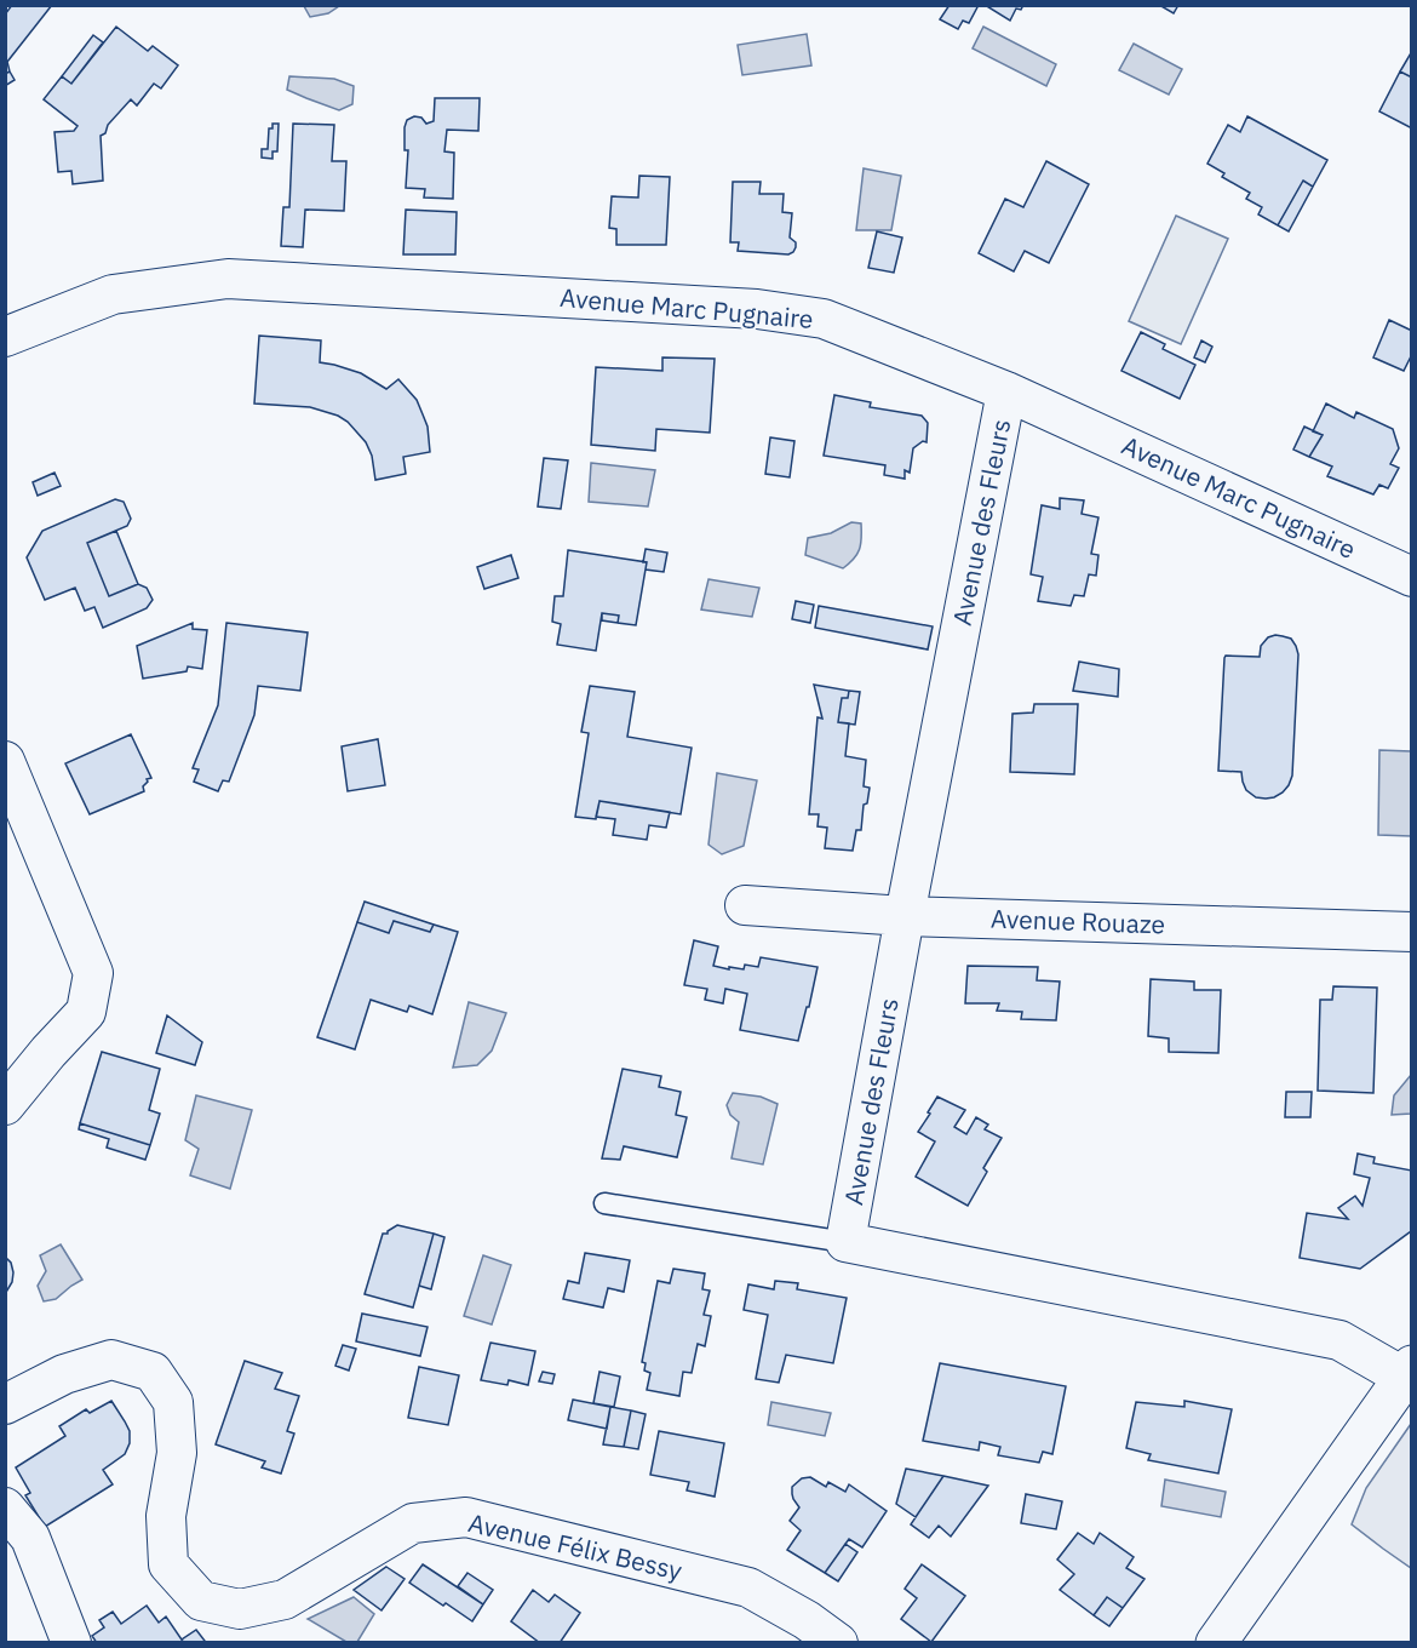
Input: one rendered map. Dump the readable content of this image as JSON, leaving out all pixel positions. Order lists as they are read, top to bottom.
{
  "streets": {
    "street": [
      "Avenue Marc Pugnaire",
      "Avenue des Fleurs",
      "Avenue Rouaze",
      "Avenue Félix Bessy"
    ]
  },
  "crossings": [
    ["Avenue Marc Pugnaire", "Avenue des Fleurs"],
    ["Avenue des Fleurs", "Avenue Rouaze"]
  ]
}
